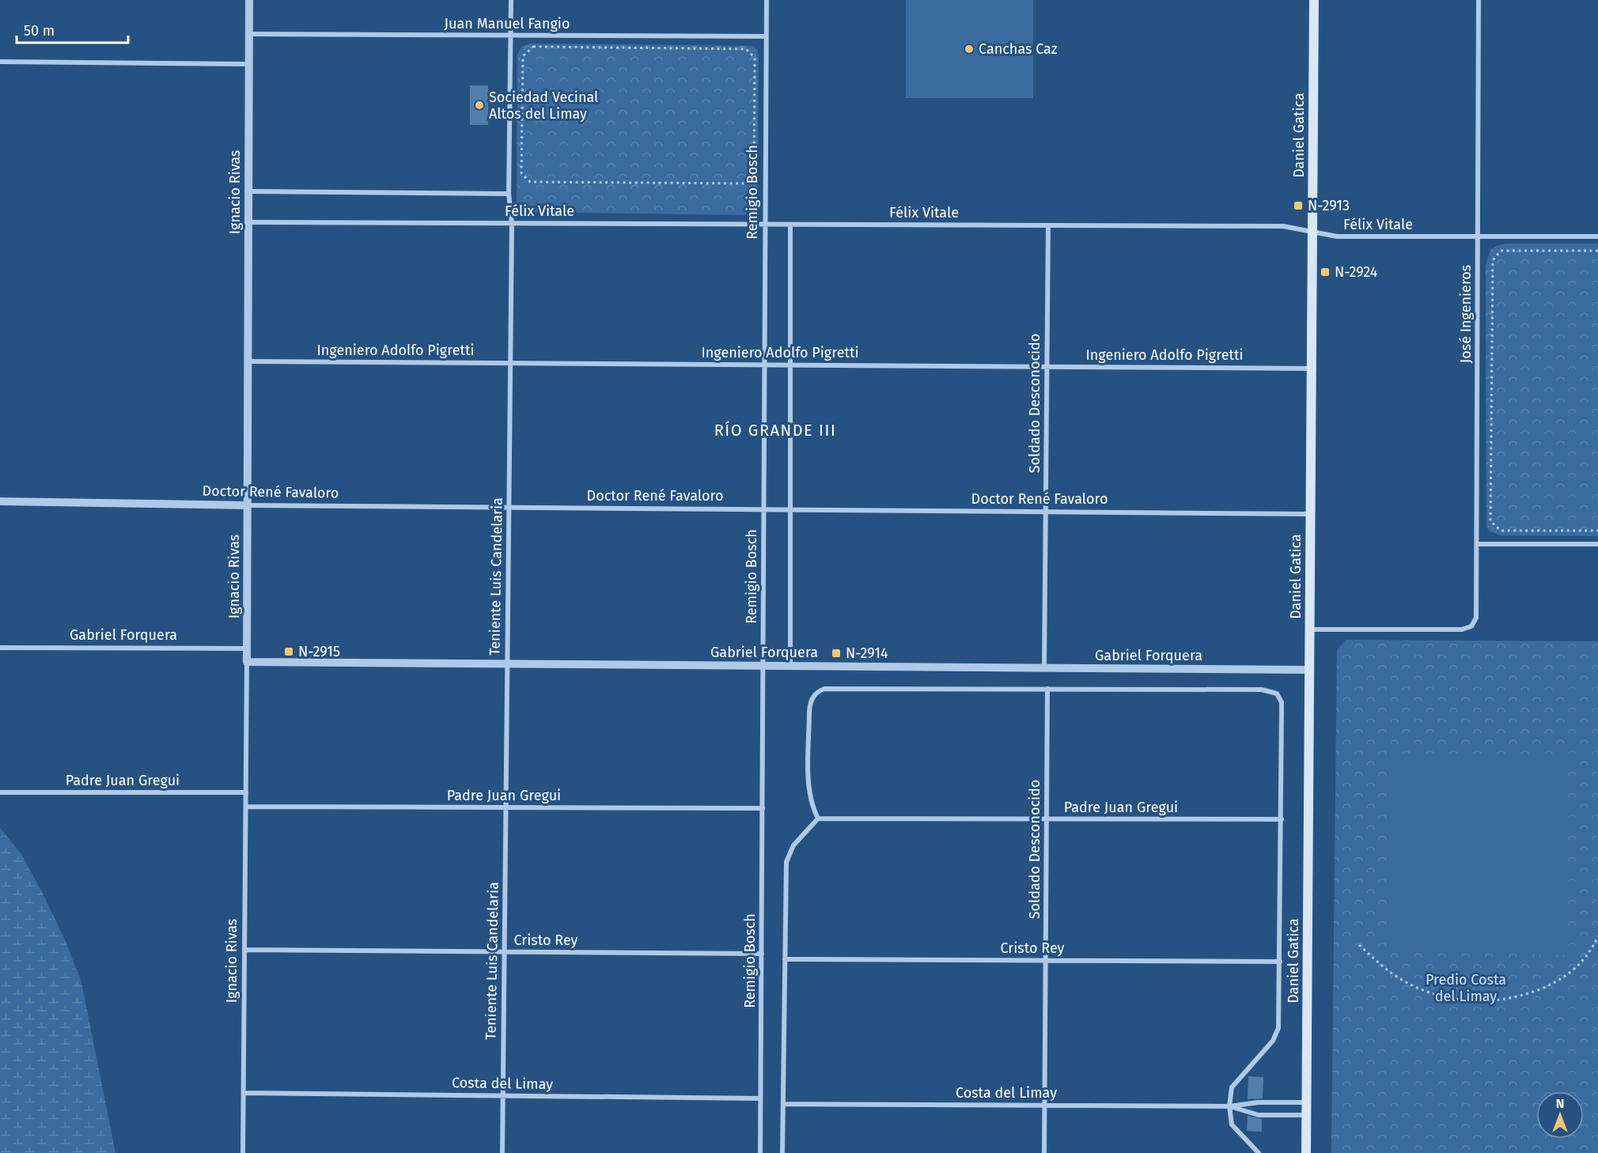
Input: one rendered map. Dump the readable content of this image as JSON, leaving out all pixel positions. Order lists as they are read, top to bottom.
{
  "streets": {
    "main road": ["Daniel Gatica"],
    "street": [
      "Juan Manuel Fangio",
      "Ignacio Rivas",
      "Remigio Bosch",
      "Félix Vitale",
      "José Ingenieros",
      "Ingeniero Adolfo Pigretti",
      "Soldado Desconocido",
      "Doctor René Favaloro",
      "Teniente Luis Candelaria",
      "Gabriel Forquera",
      "Padre Juan Gregui",
      "Cristo Rey",
      "Costa del Limay"
    ]
  },
  "crossings": [
    ["Juan Manuel Fangio", "Ignacio Rivas"],
    ["Juan Manuel Fangio", "Remigio Bosch"],
    ["Juan Manuel Fangio", "Teniente Luis Candelaria"],
    ["Daniel Gatica", "Félix Vitale"],
    ["Daniel Gatica", "José Ingenieros"],
    ["Daniel Gatica", "Ingeniero Adolfo Pigretti"],
    ["Daniel Gatica", "Soldado Desconocido"],
    ["Daniel Gatica", "Doctor René Favaloro"],
    ["Daniel Gatica", "Gabriel Forquera"],
    ["Daniel Gatica", "Padre Juan Gregui"],
    ["Daniel Gatica", "Cristo Rey"],
    ["Daniel Gatica", "Costa del Limay"],
    ["Ignacio Rivas", "Félix Vitale"],
    ["Ignacio Rivas", "Ingeniero Adolfo Pigretti"],
    ["Ignacio Rivas", "Doctor René Favaloro"],
    ["Ignacio Rivas", "Gabriel Forquera"],
    ["Ignacio Rivas", "Padre Juan Gregui"],
    ["Ignacio Rivas", "Cristo Rey"],
    ["Ignacio Rivas", "Costa del Limay"],
    ["Remigio Bosch", "Félix Vitale"],
    ["Remigio Bosch", "Ingeniero Adolfo Pigretti"],
    ["Remigio Bosch", "Doctor René Favaloro"],
    ["Remigio Bosch", "Gabriel Forquera"],
    ["Remigio Bosch", "Padre Juan Gregui"],
    ["Remigio Bosch", "Cristo Rey"],
    ["Remigio Bosch", "Costa del Limay"],
    ["Félix Vitale", "José Ingenieros"],
    ["Félix Vitale", "Soldado Desconocido"],
    ["Félix Vitale", "Teniente Luis Candelaria"],
    ["Ingeniero Adolfo Pigretti", "Soldado Desconocido"],
    ["Ingeniero Adolfo Pigretti", "Teniente Luis Candelaria"],
    ["Soldado Desconocido", "Doctor René Favaloro"],
    ["Soldado Desconocido", "Gabriel Forquera"],
    ["Soldado Desconocido", "Padre Juan Gregui"],
    ["Soldado Desconocido", "Cristo Rey"],
    ["Soldado Desconocido", "Costa del Limay"],
    ["Doctor René Favaloro", "Teniente Luis Candelaria"],
    ["Teniente Luis Candelaria", "Gabriel Forquera"],
    ["Teniente Luis Candelaria", "Padre Juan Gregui"],
    ["Teniente Luis Candelaria", "Cristo Rey"],
    ["Teniente Luis Candelaria", "Costa del Limay"]
  ],
  "districts": ["RÍO GRANDE III"],
  "parks": ["Predio Costa del Limay"],
  "places": {
    "other": ["Canchas Caz", "Sociedad Vecinal Altos del Limay"],
    "transit": [
      "N-2913",
      "N-2924",
      "N-2915",
      "N-2914"
    ]
  },
  "scale_bar": "50 m",
  "north": "top"
}
